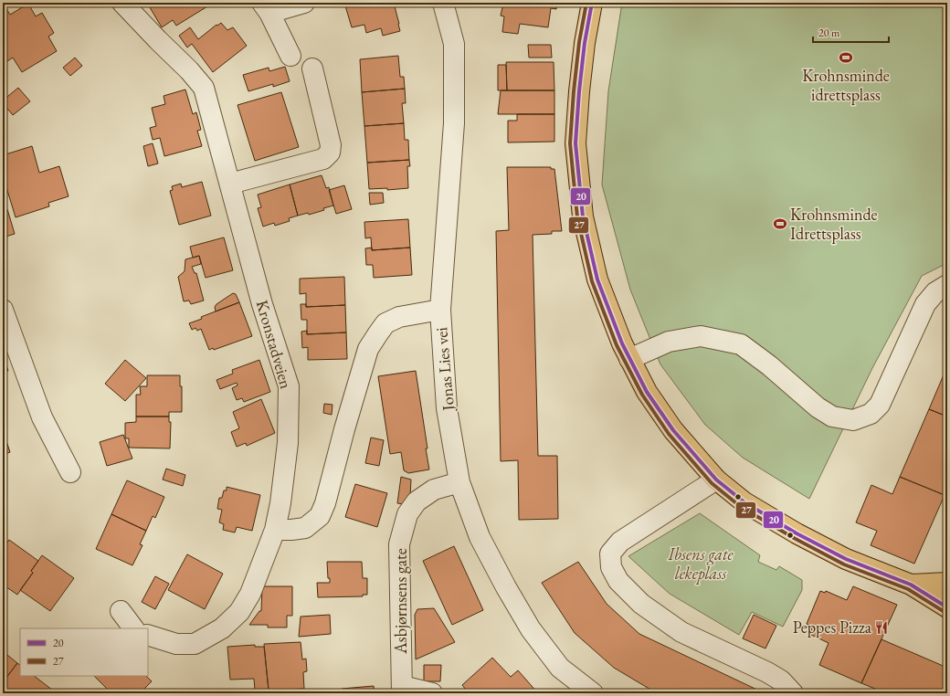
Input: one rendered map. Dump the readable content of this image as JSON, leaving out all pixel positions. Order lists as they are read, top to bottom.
{
  "streets": {
    "street": ["Kronstadveien", "Jonas Lies vei", "Asbjørnsens gate"]
  },
  "crossings": [
    ["Jonas Lies vei", "Asbjørnsens gate"]
  ],
  "parks": ["Ibsens gate lekeplass"],
  "places": {
    "sports": ["Krohnsminde idrettsplass", "Krohnsminde Idrettsplass"],
    "restaurant": ["Peppes Pizza"]
  },
  "lines": ["transit line 20", "transit line 27"],
  "legend": ["20", "27"],
  "scale_bar": "20 m"
}
